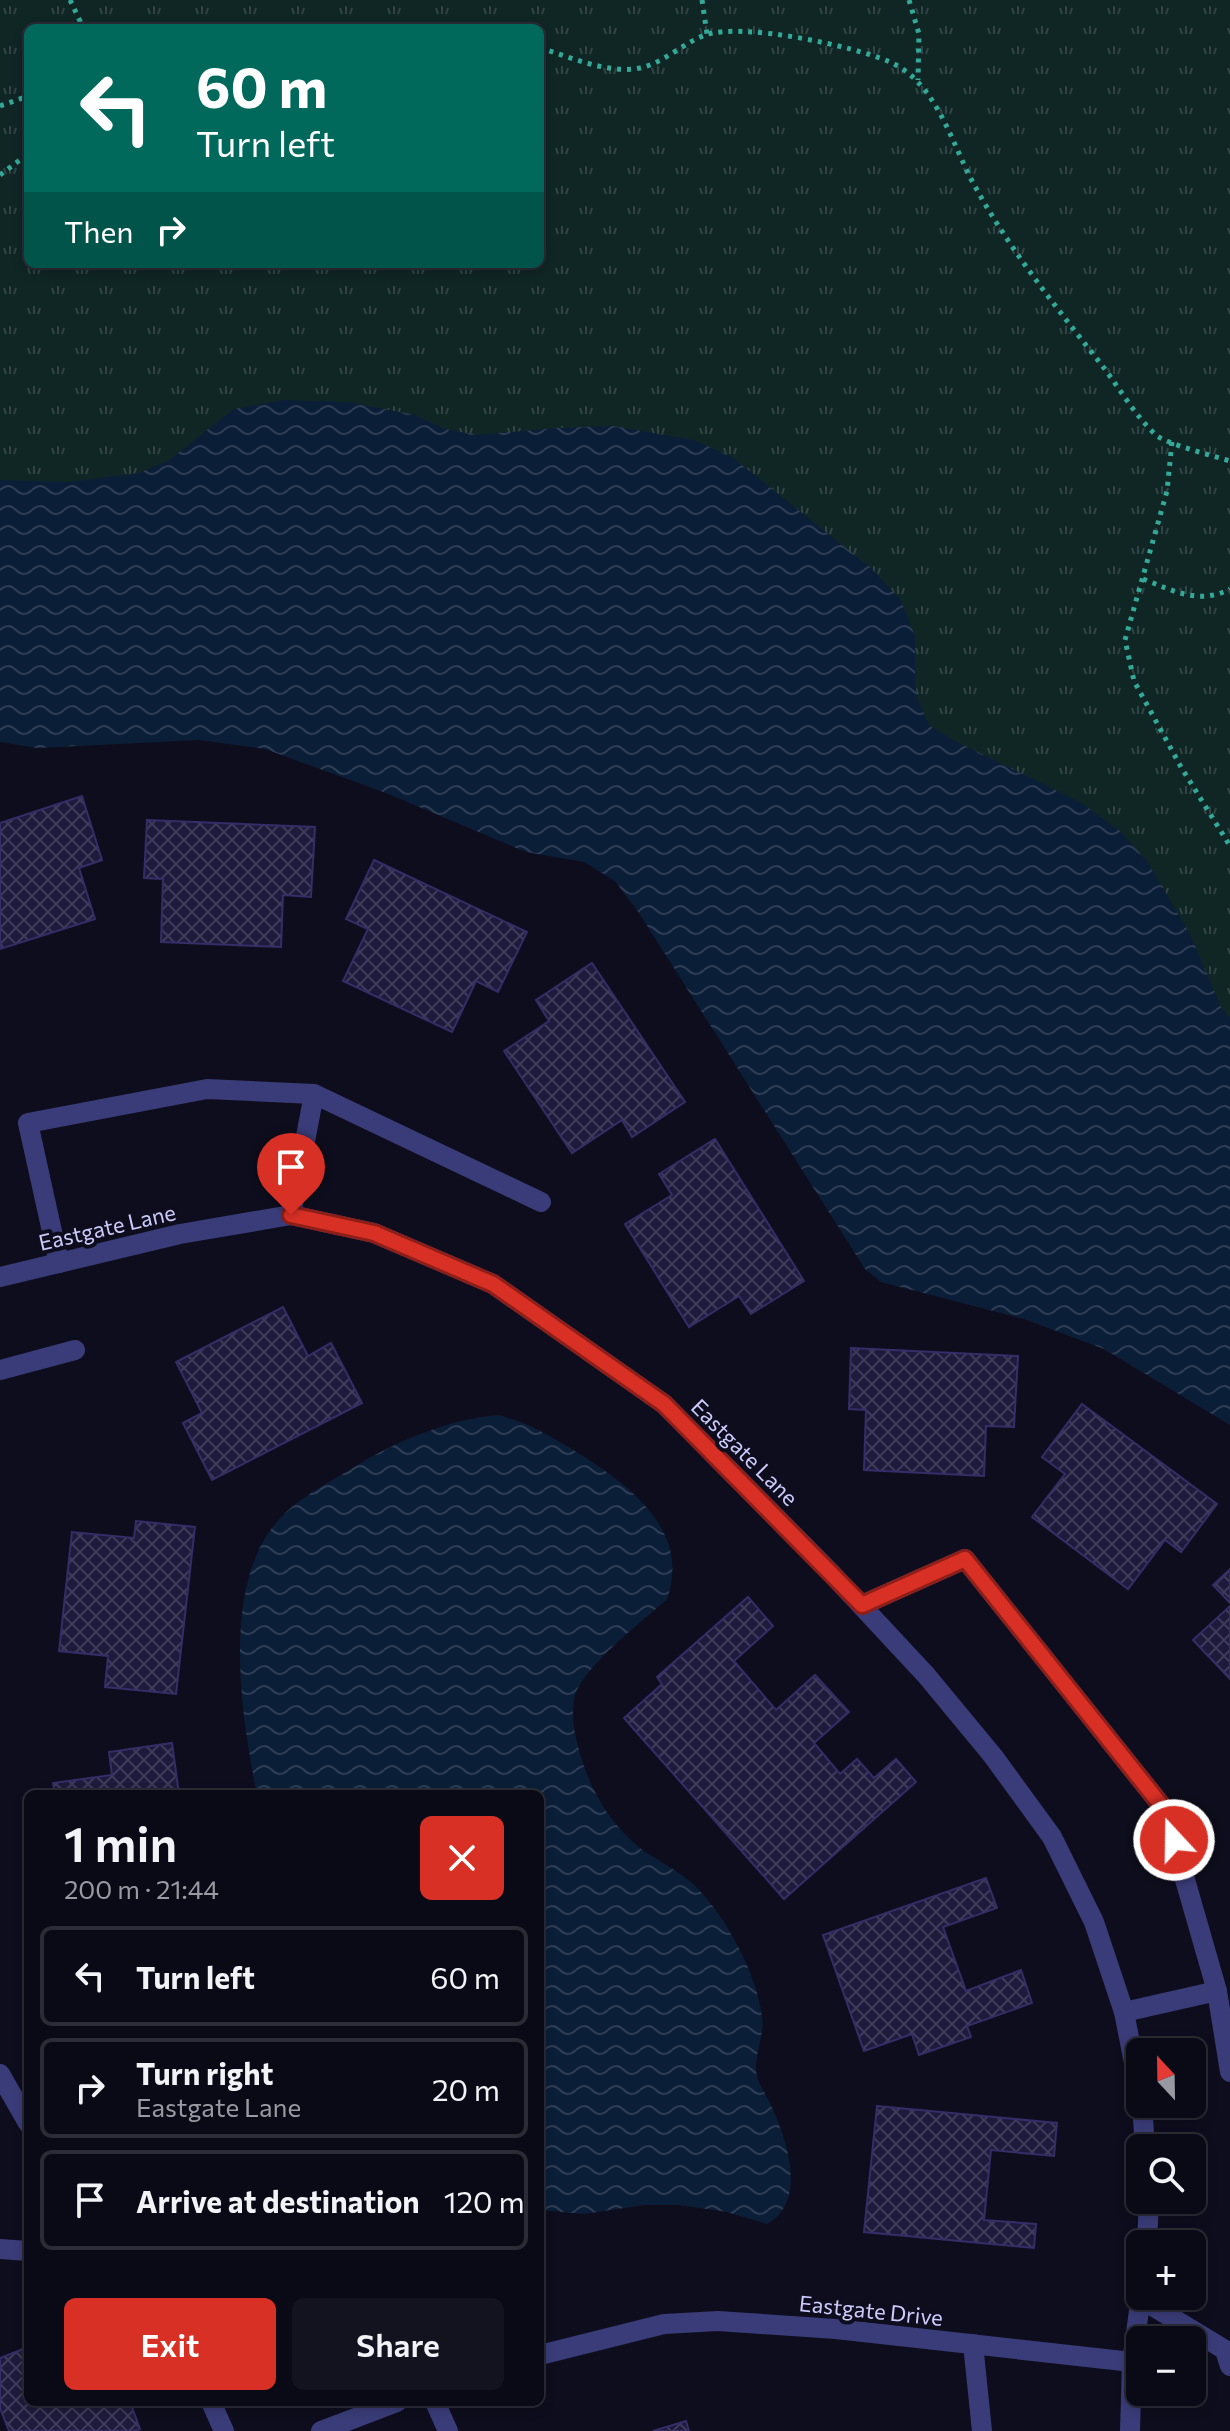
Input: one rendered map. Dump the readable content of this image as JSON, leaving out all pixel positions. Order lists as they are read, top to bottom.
{
  "streets": {
    "street": ["Eastgate Lane", "Eastgate Drive"]
  },
  "north": "top",
  "page": {
    "turn": ["60 m", "Turn left"],
    "then": "Then",
    "heading": ["1 min", "200 m · 21:44"],
    "list": [
      {
        "name": "Turn left",
        "value": "60 m"
      },
      {
        "name": "Turn right",
        "note": "Eastgate Lane",
        "value": "20 m"
      },
      {
        "name": "Arrive at destination",
        "value": "120 m"
      }
    ],
    "map_buttons": ["+", "−"],
    "buttons": ["Exit", "Share"]
  }
}
